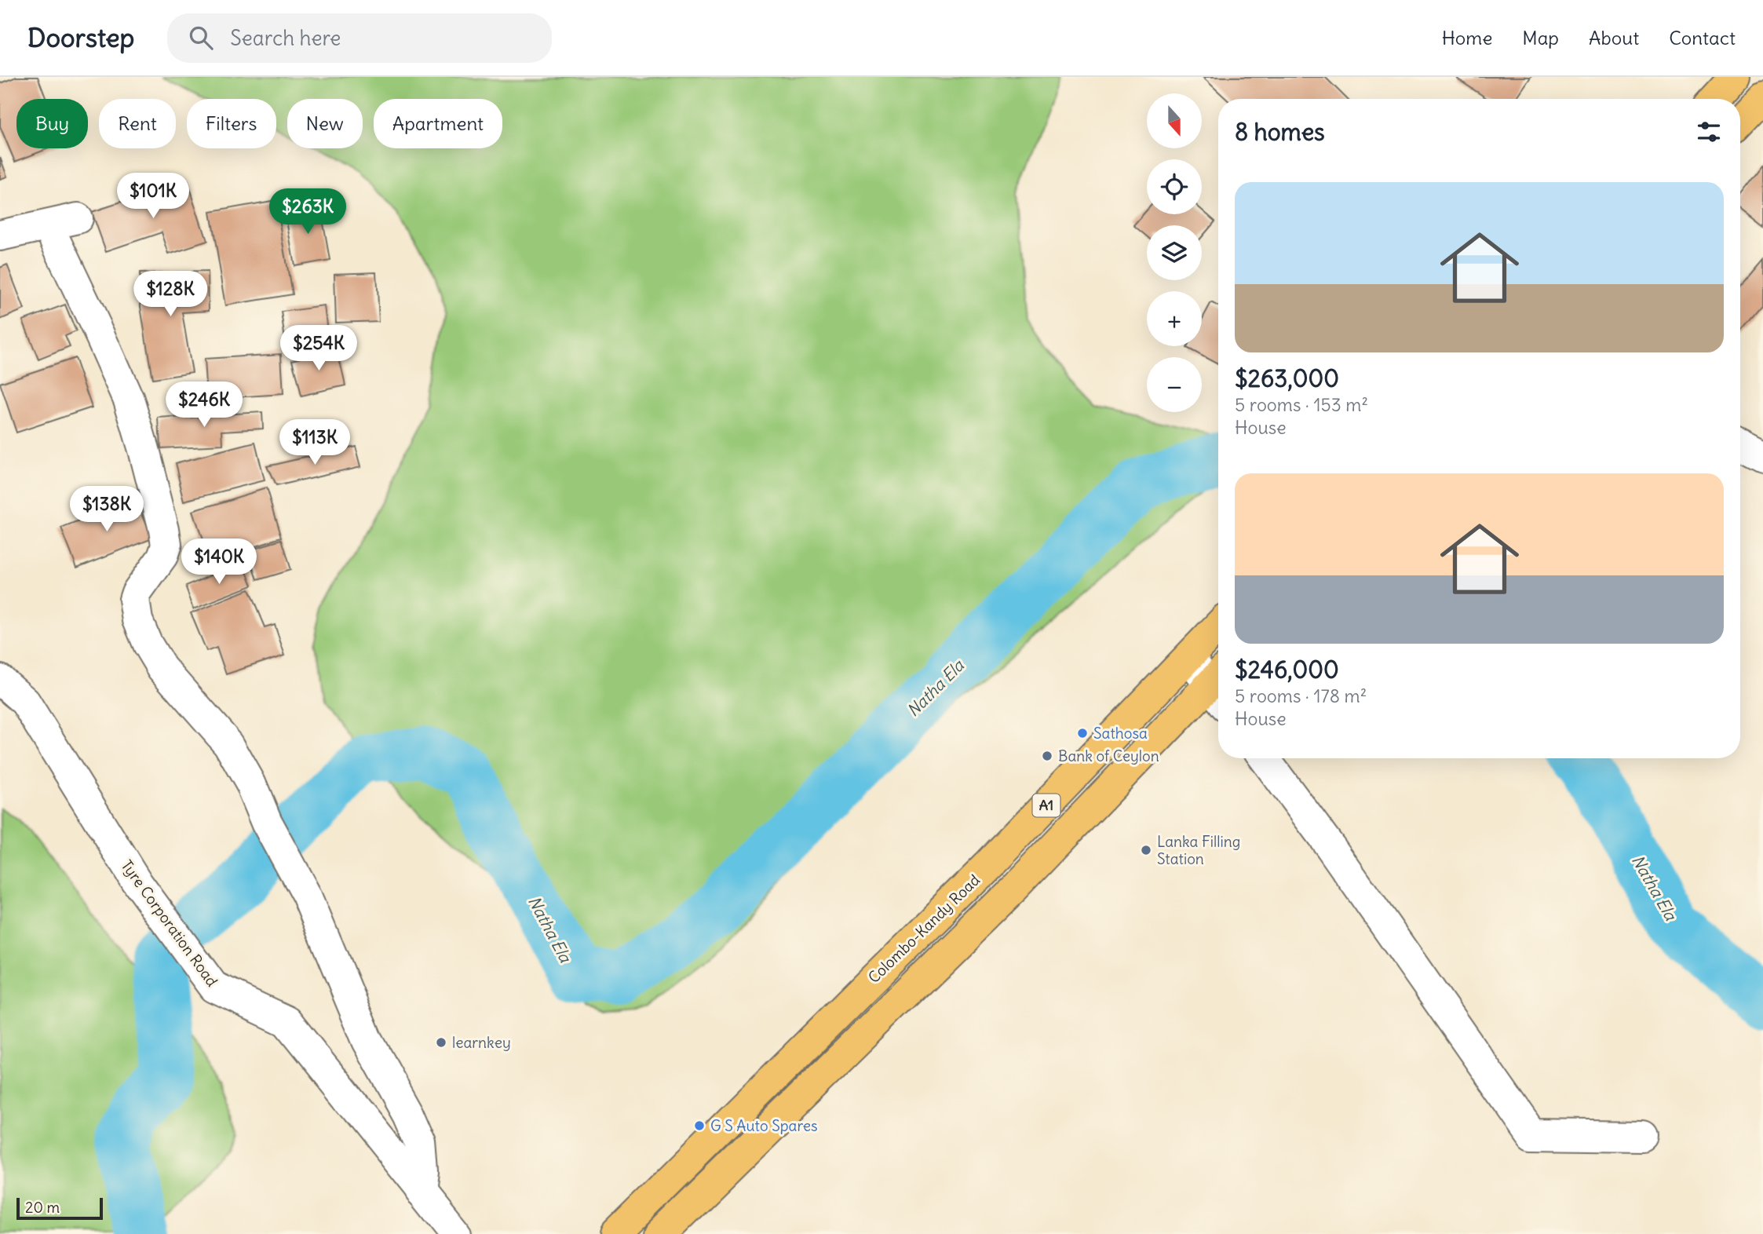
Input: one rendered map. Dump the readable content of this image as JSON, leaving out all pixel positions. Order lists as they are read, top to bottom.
{
  "streets": {
    "highway": ["A1", "Colombo-Kandy Road"],
    "street": ["Tyre Corporation Road"]
  },
  "water": ["Natha Ela"],
  "places": [
    "Sathosa",
    "Bank of Ceylon",
    "Lanka Filling Station",
    "learnkey",
    "G S Auto Spares"
  ],
  "scale_bar": "20 m",
  "north": "bottom",
  "page": {
    "header": "Doorstep",
    "search": "Search here",
    "nav": [
      "Home",
      "Map",
      "About",
      "Contact"
    ],
    "map_buttons": ["+", "−"],
    "chip": [
      "Buy",
      "Rent",
      "Filters",
      "New",
      "Apartment"
    ],
    "heading": "8 homes",
    "list": [
      {
        "name": "$263,000",
        "note": "5 rooms · 153 m² · House"
      },
      {
        "name": "$246,000",
        "note": "5 rooms · 178 m² · House"
      }
    ],
    "price": [
      "$101K",
      "$263K",
      "$128K",
      "$254K",
      "$246K",
      "$113K",
      "$138K",
      "$140K"
    ],
    "scale": "20 m"
  }
}
